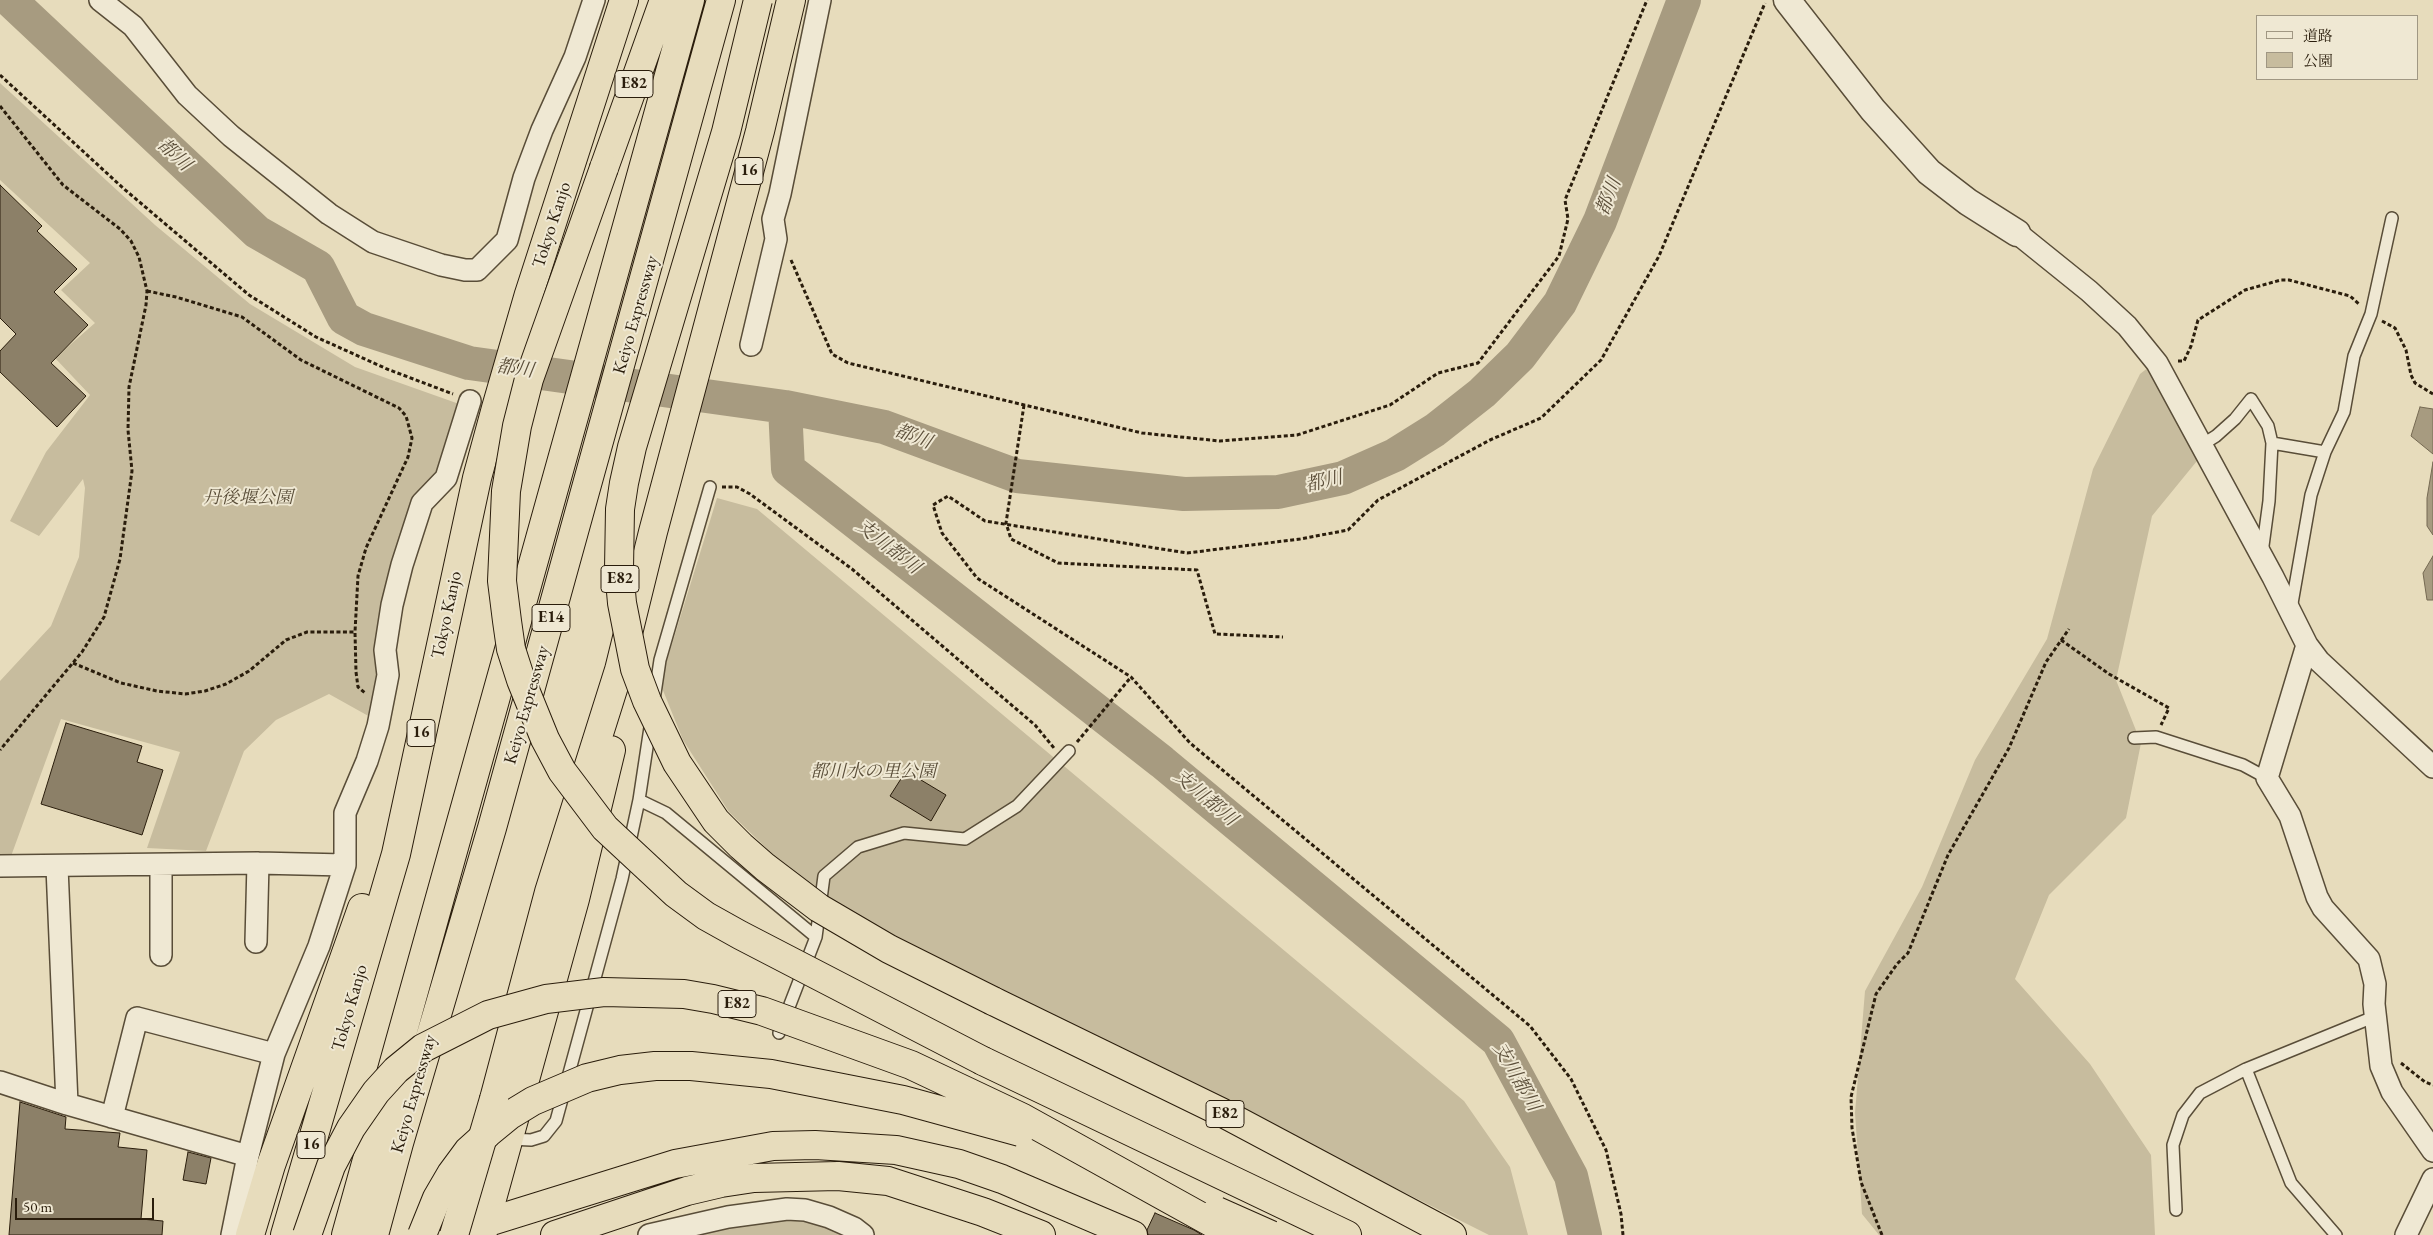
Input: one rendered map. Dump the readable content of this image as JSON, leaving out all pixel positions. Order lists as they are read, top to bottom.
{
  "streets": {
    "highway": [
      "E82",
      "16",
      "Tokyo Kanjo",
      "Keiyo Expressway",
      "E14"
    ]
  },
  "water": ["都川", "支川都川"],
  "parks": ["丹後堰公園", "都川水の里公園"],
  "legend": ["道路", "公園"],
  "scale_bar": "50 m"
}
